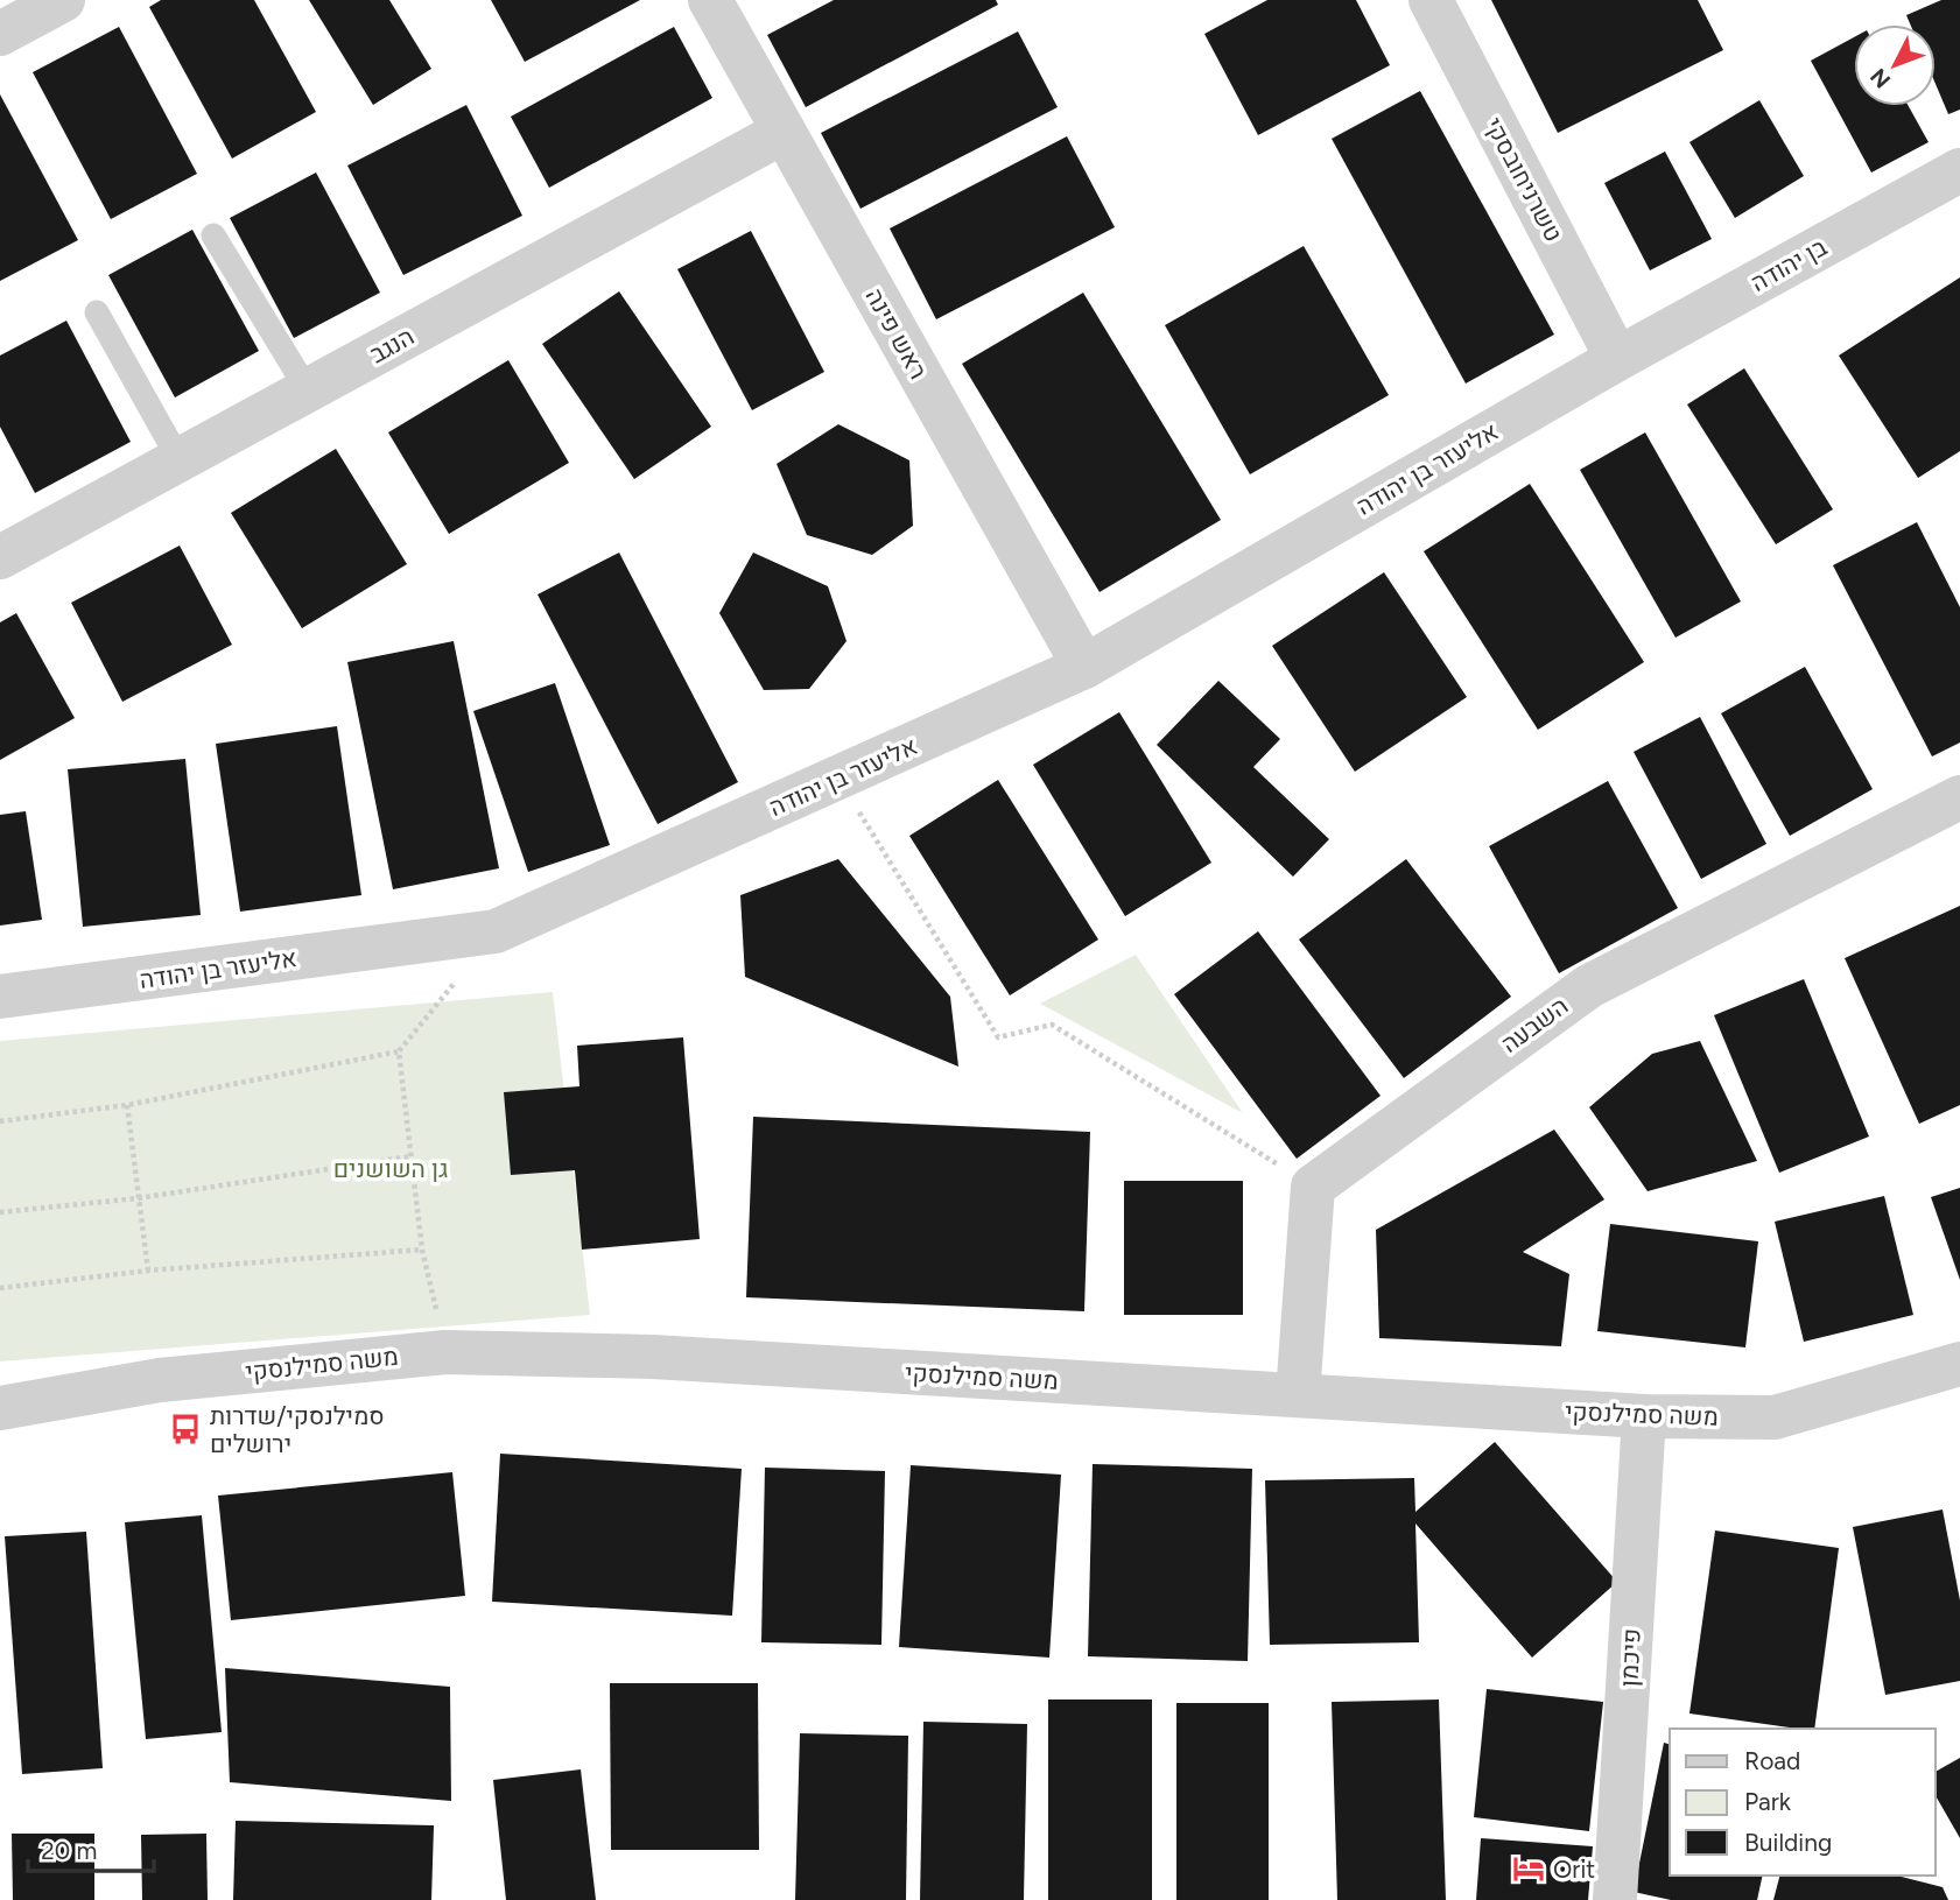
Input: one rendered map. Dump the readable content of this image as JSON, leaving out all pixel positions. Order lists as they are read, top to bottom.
{
  "streets": {
    "street": [
      "טשרניחובסקי",
      "בן יהודה",
      "ראש פינה",
      "הנגב",
      "אליעזר בן יהודה",
      "השבעה",
      "משה סמילנסקי",
      "פיכמן"
    ]
  },
  "crossings": [
    ["טשרניחובסקי", "בן יהודה"],
    ["טשרניחובסקי", "אליעזר בן יהודה"],
    ["בן יהודה", "אליעזר בן יהודה"],
    ["ראש פינה", "הנגב"],
    ["ראש פינה", "אליעזר בן יהודה"],
    ["משה סמילנסקי", "פיכמן"]
  ],
  "parks": ["גן השושנים"],
  "places": {
    "bus stop": ["סמילנסקי/שדרות ירושלים"],
    "hotel": ["Orit"]
  },
  "legend": ["Road", "Park", "Building"],
  "scale_bar": "20 m",
  "north": "bottom left"
}
